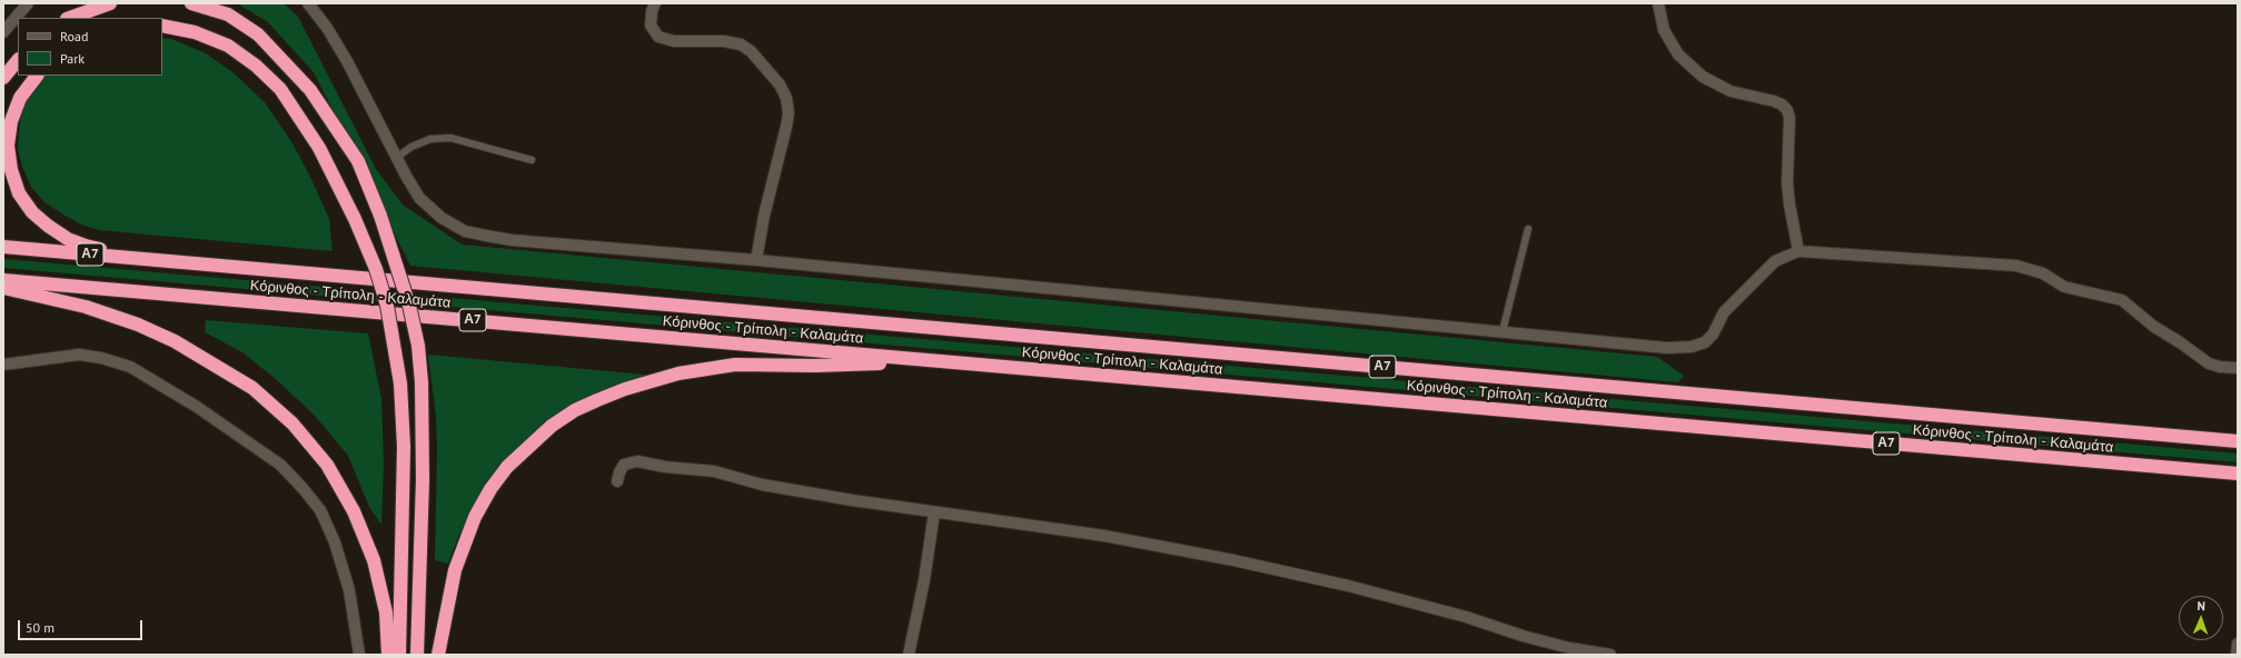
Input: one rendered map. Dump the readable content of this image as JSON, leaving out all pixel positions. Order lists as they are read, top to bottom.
{
  "streets": {
    "highway": ["Α7", "Κόρινθος - Τρίπολη - Καλαμάτα"]
  },
  "legend": ["Road", "Park"],
  "scale_bar": "50 m",
  "north": "top"
}
